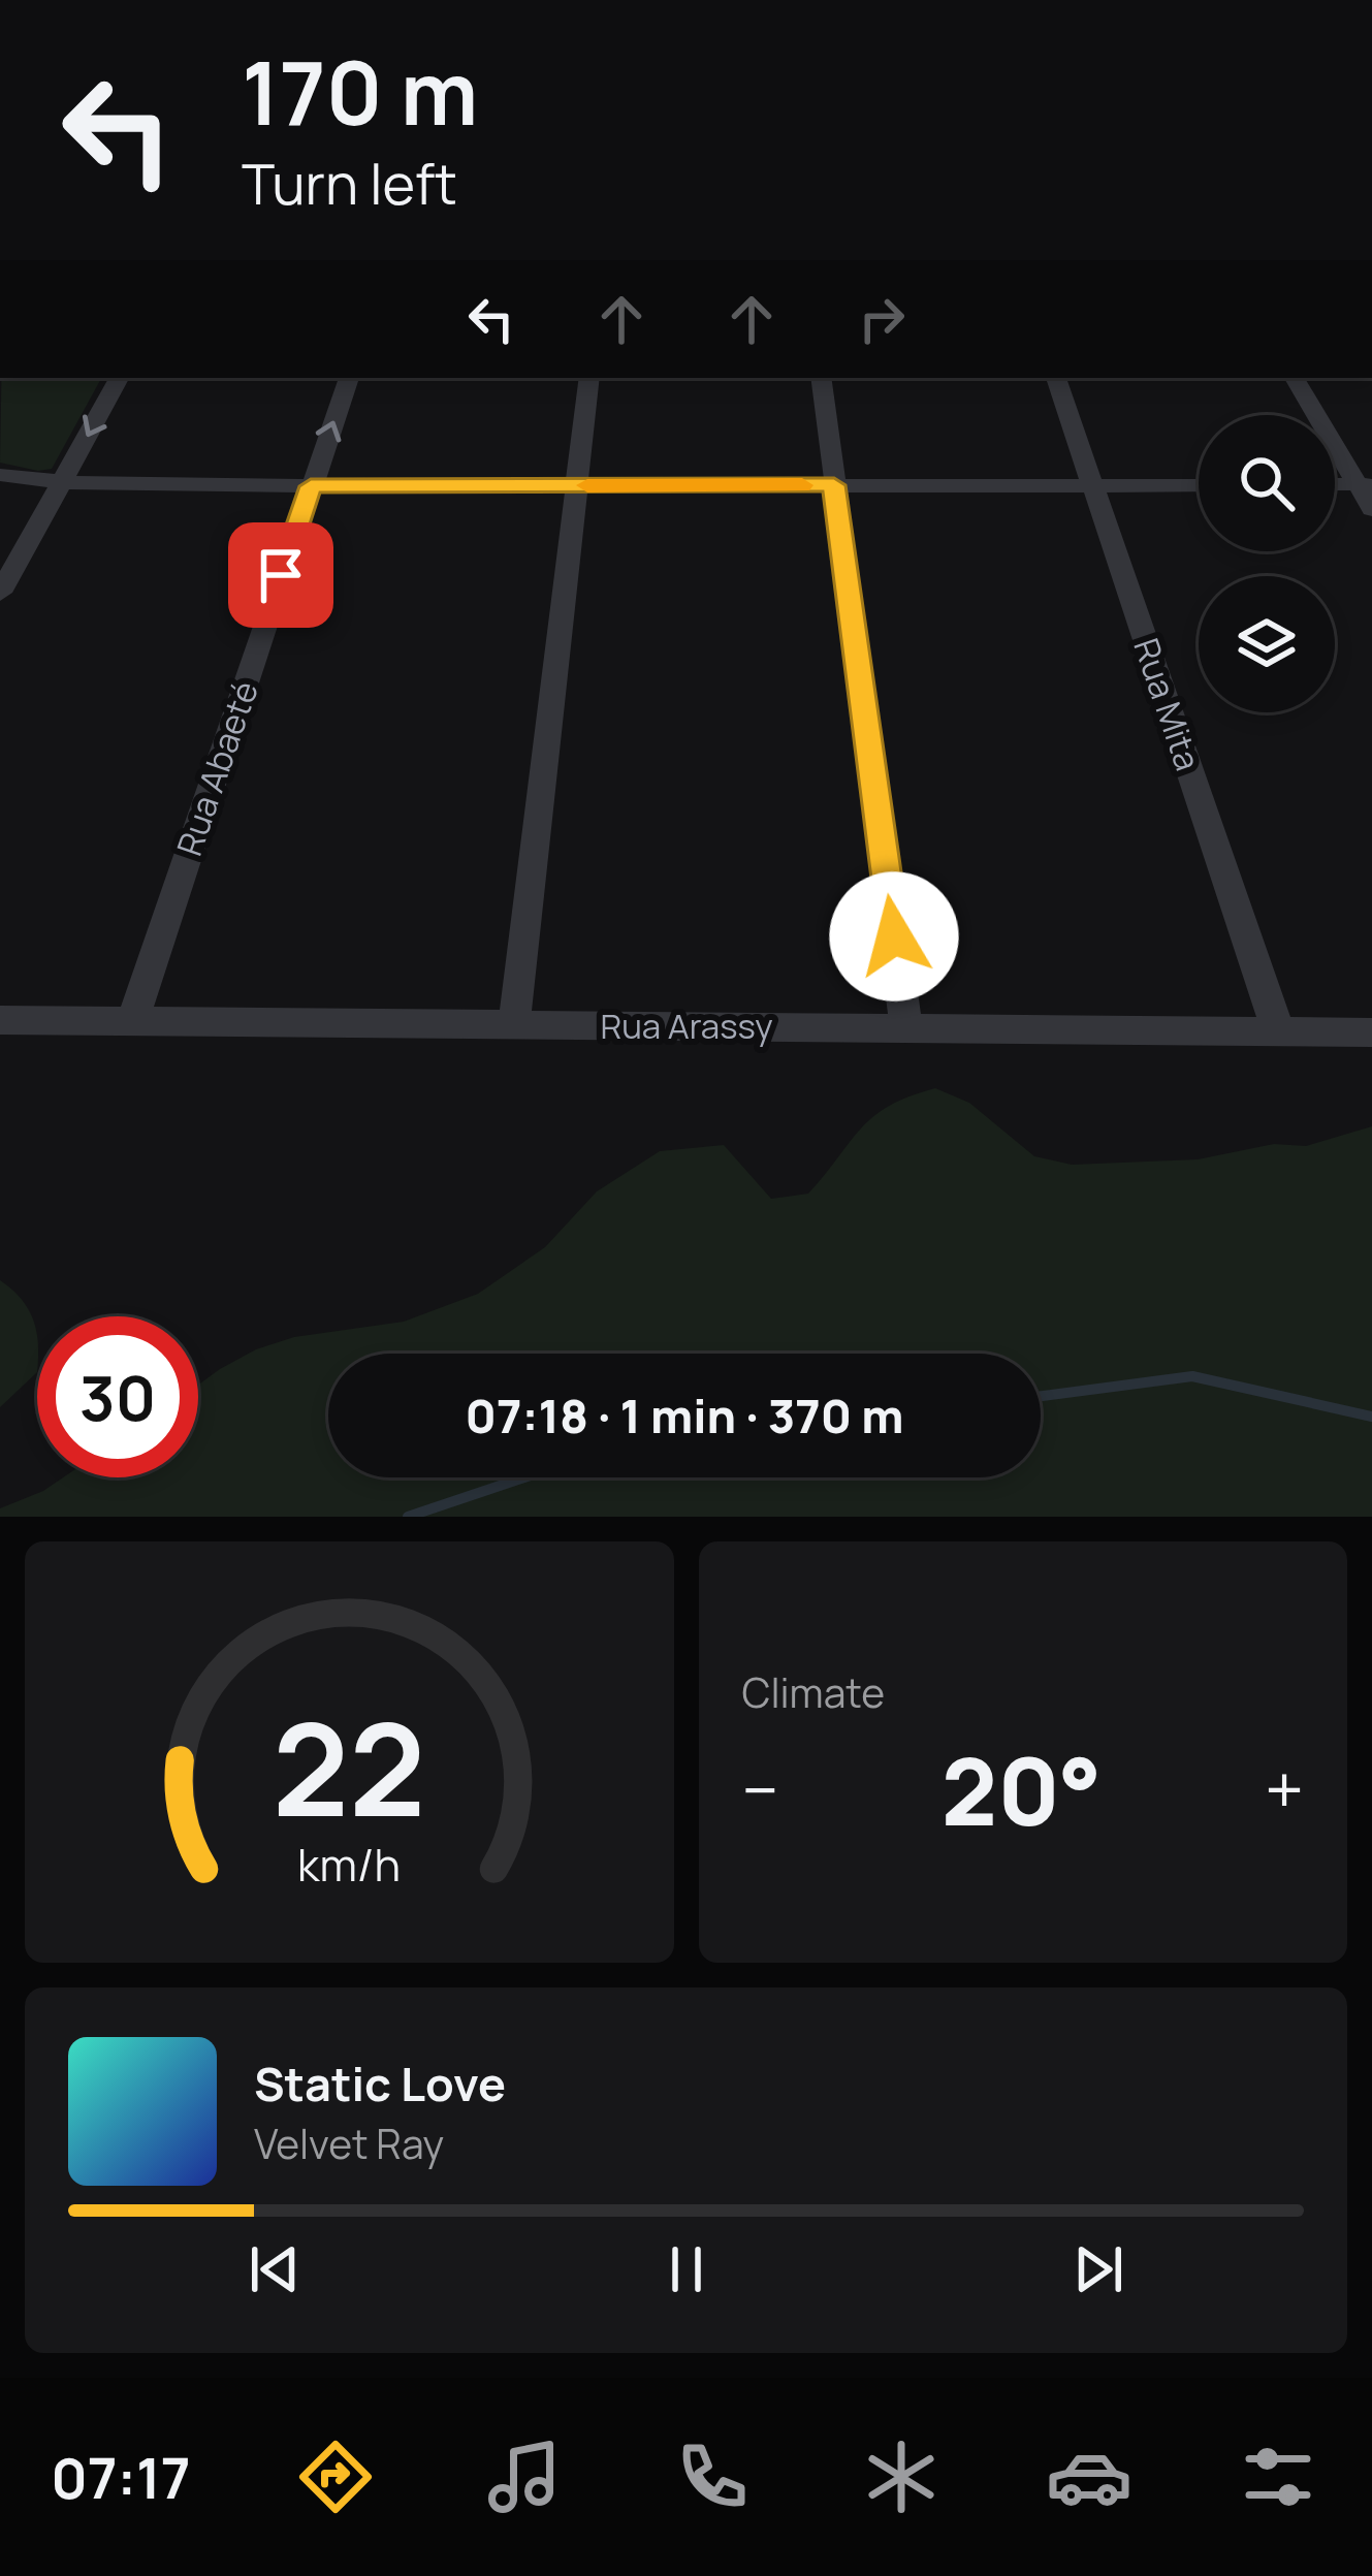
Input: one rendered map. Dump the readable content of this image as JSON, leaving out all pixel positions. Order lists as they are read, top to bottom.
{
  "streets": {
    "street": ["Rua Mita", "Rua Abaeté", "Rua Arassy"]
  },
  "crossings": [
    ["Rua Mita", "Rua Arassy"],
    ["Rua Abaeté", "Rua Arassy"]
  ],
  "page": {
    "turn": ["170 m", "Turn left"],
    "limit": "30",
    "trip": "07:18 · 1 min · 370 m",
    "tile": "Climate",
    "heat": ["−", "20°", "+"],
    "song": ["Static Love", "Velvet Ray"],
    "tabs": "07:17",
    "gauge": ["22", "km/h"]
  }
}
